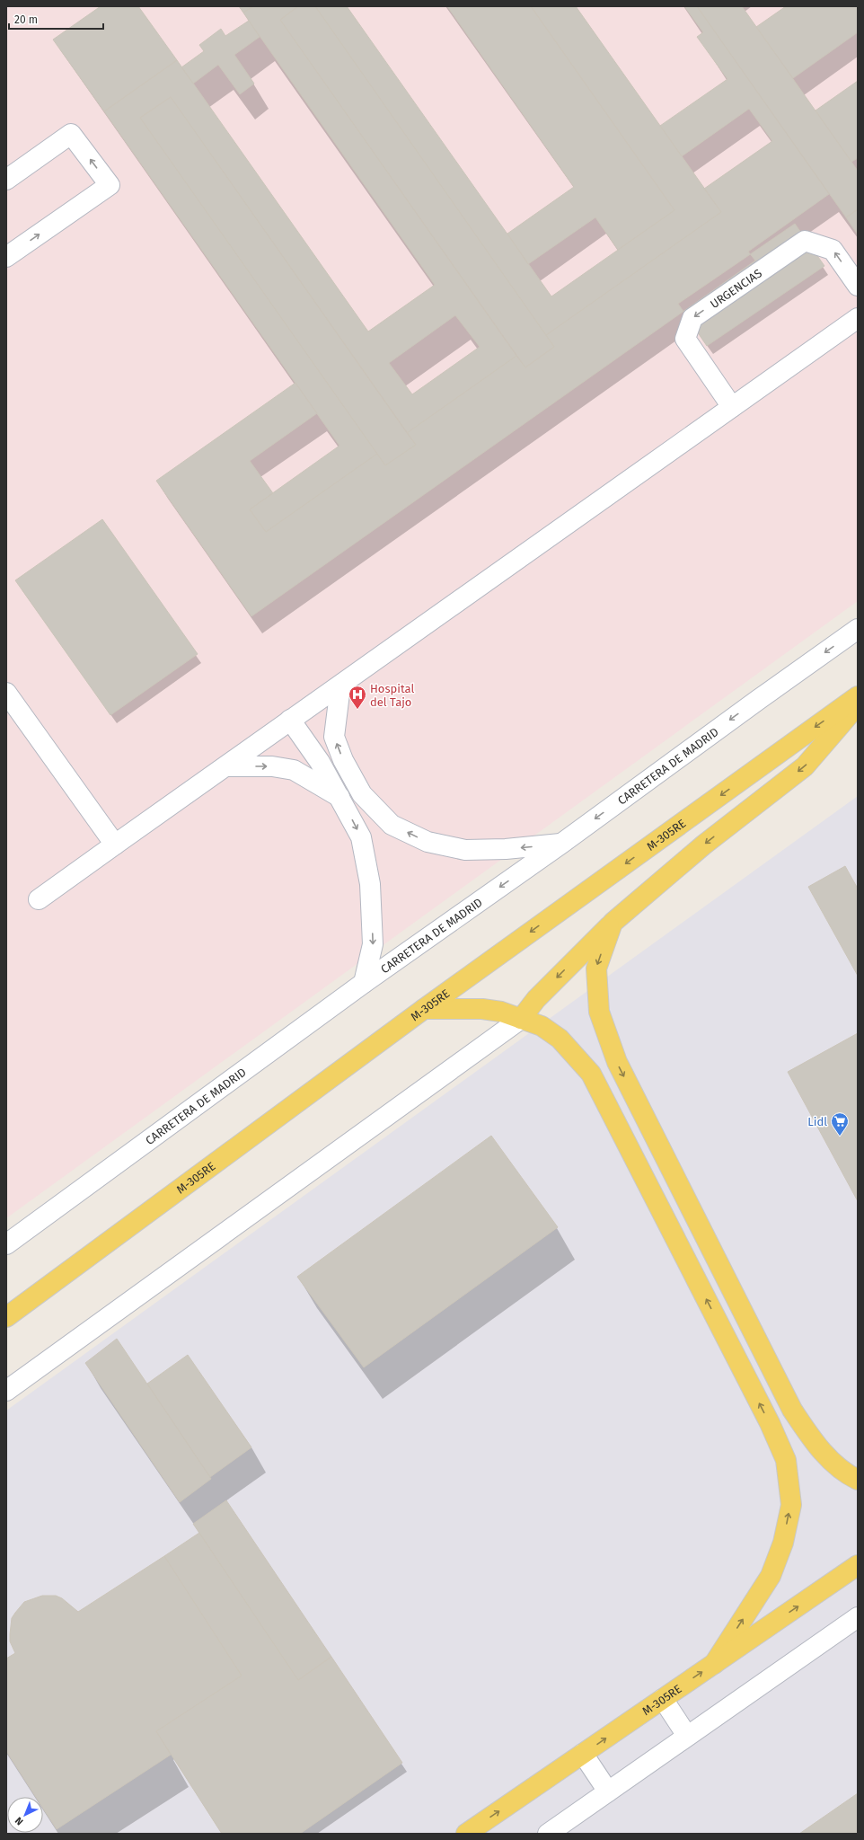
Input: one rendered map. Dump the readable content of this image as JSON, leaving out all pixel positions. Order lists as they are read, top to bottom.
{
  "streets": {
    "main road": ["M-305RE"],
    "lane": ["URGENCIAS", "CARRETERA DE MADRID"]
  },
  "one_way": ["CARRETERA DE MADRID"],
  "places": {
    "hospital": ["Hospital del Tajo"],
    "supermarket": ["Lidl"]
  },
  "scale_bar": "20 m",
  "north": "bottom left"
}
